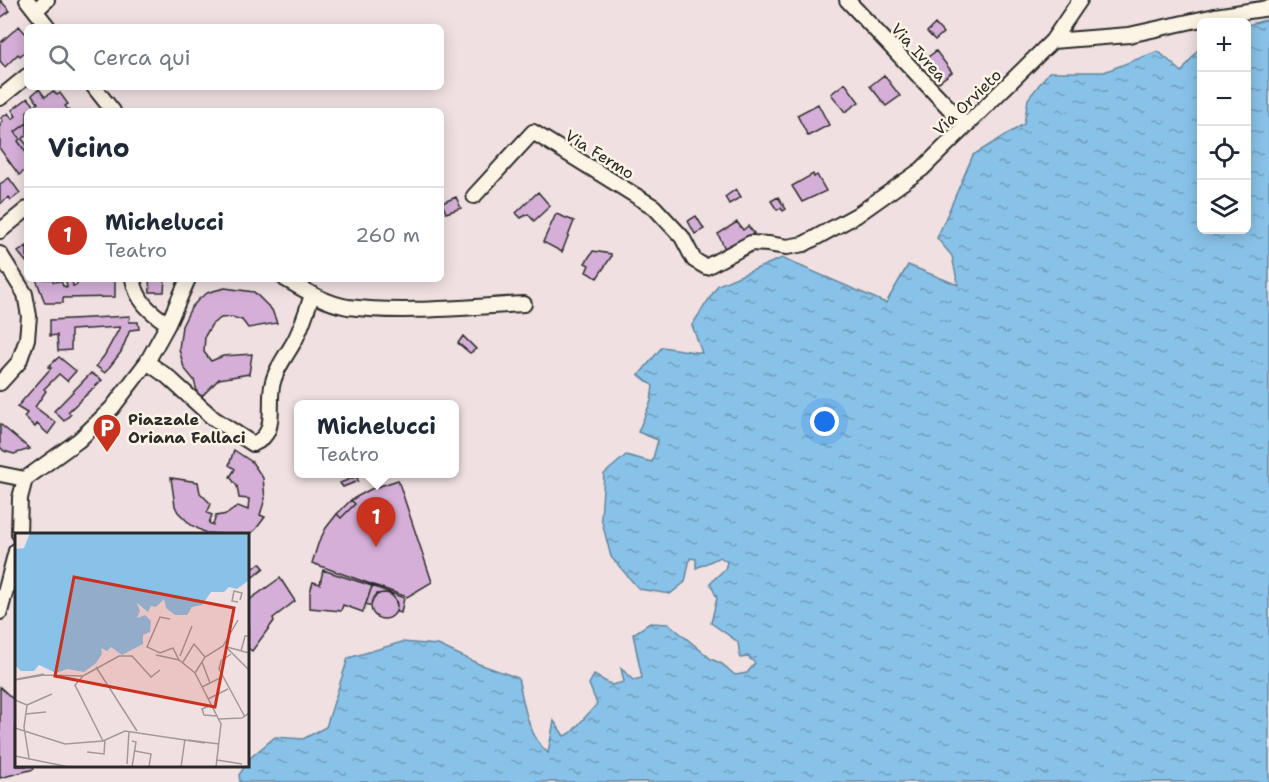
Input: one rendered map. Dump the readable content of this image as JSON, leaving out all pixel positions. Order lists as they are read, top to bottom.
{
  "streets": {
    "street": ["Via Ivrea", "Via Orvieto", "Via Fermo"]
  },
  "crossings": [
    ["Via Ivrea", "Via Orvieto"],
    ["Via Orvieto", "Via Fermo"]
  ],
  "places": {
    "parking": ["Piazzale Oriana Fallaci"]
  },
  "page": {
    "map_buttons": ["+", "−"],
    "search": "Cerca qui",
    "heading": "Vicino",
    "list": [
      {
        "mark": "1",
        "name": "Michelucci",
        "note": "Teatro",
        "value": "260 m"
      }
    ],
    "popup": ["Michelucci", "Teatro"],
    "pins": "1"
  }
}
